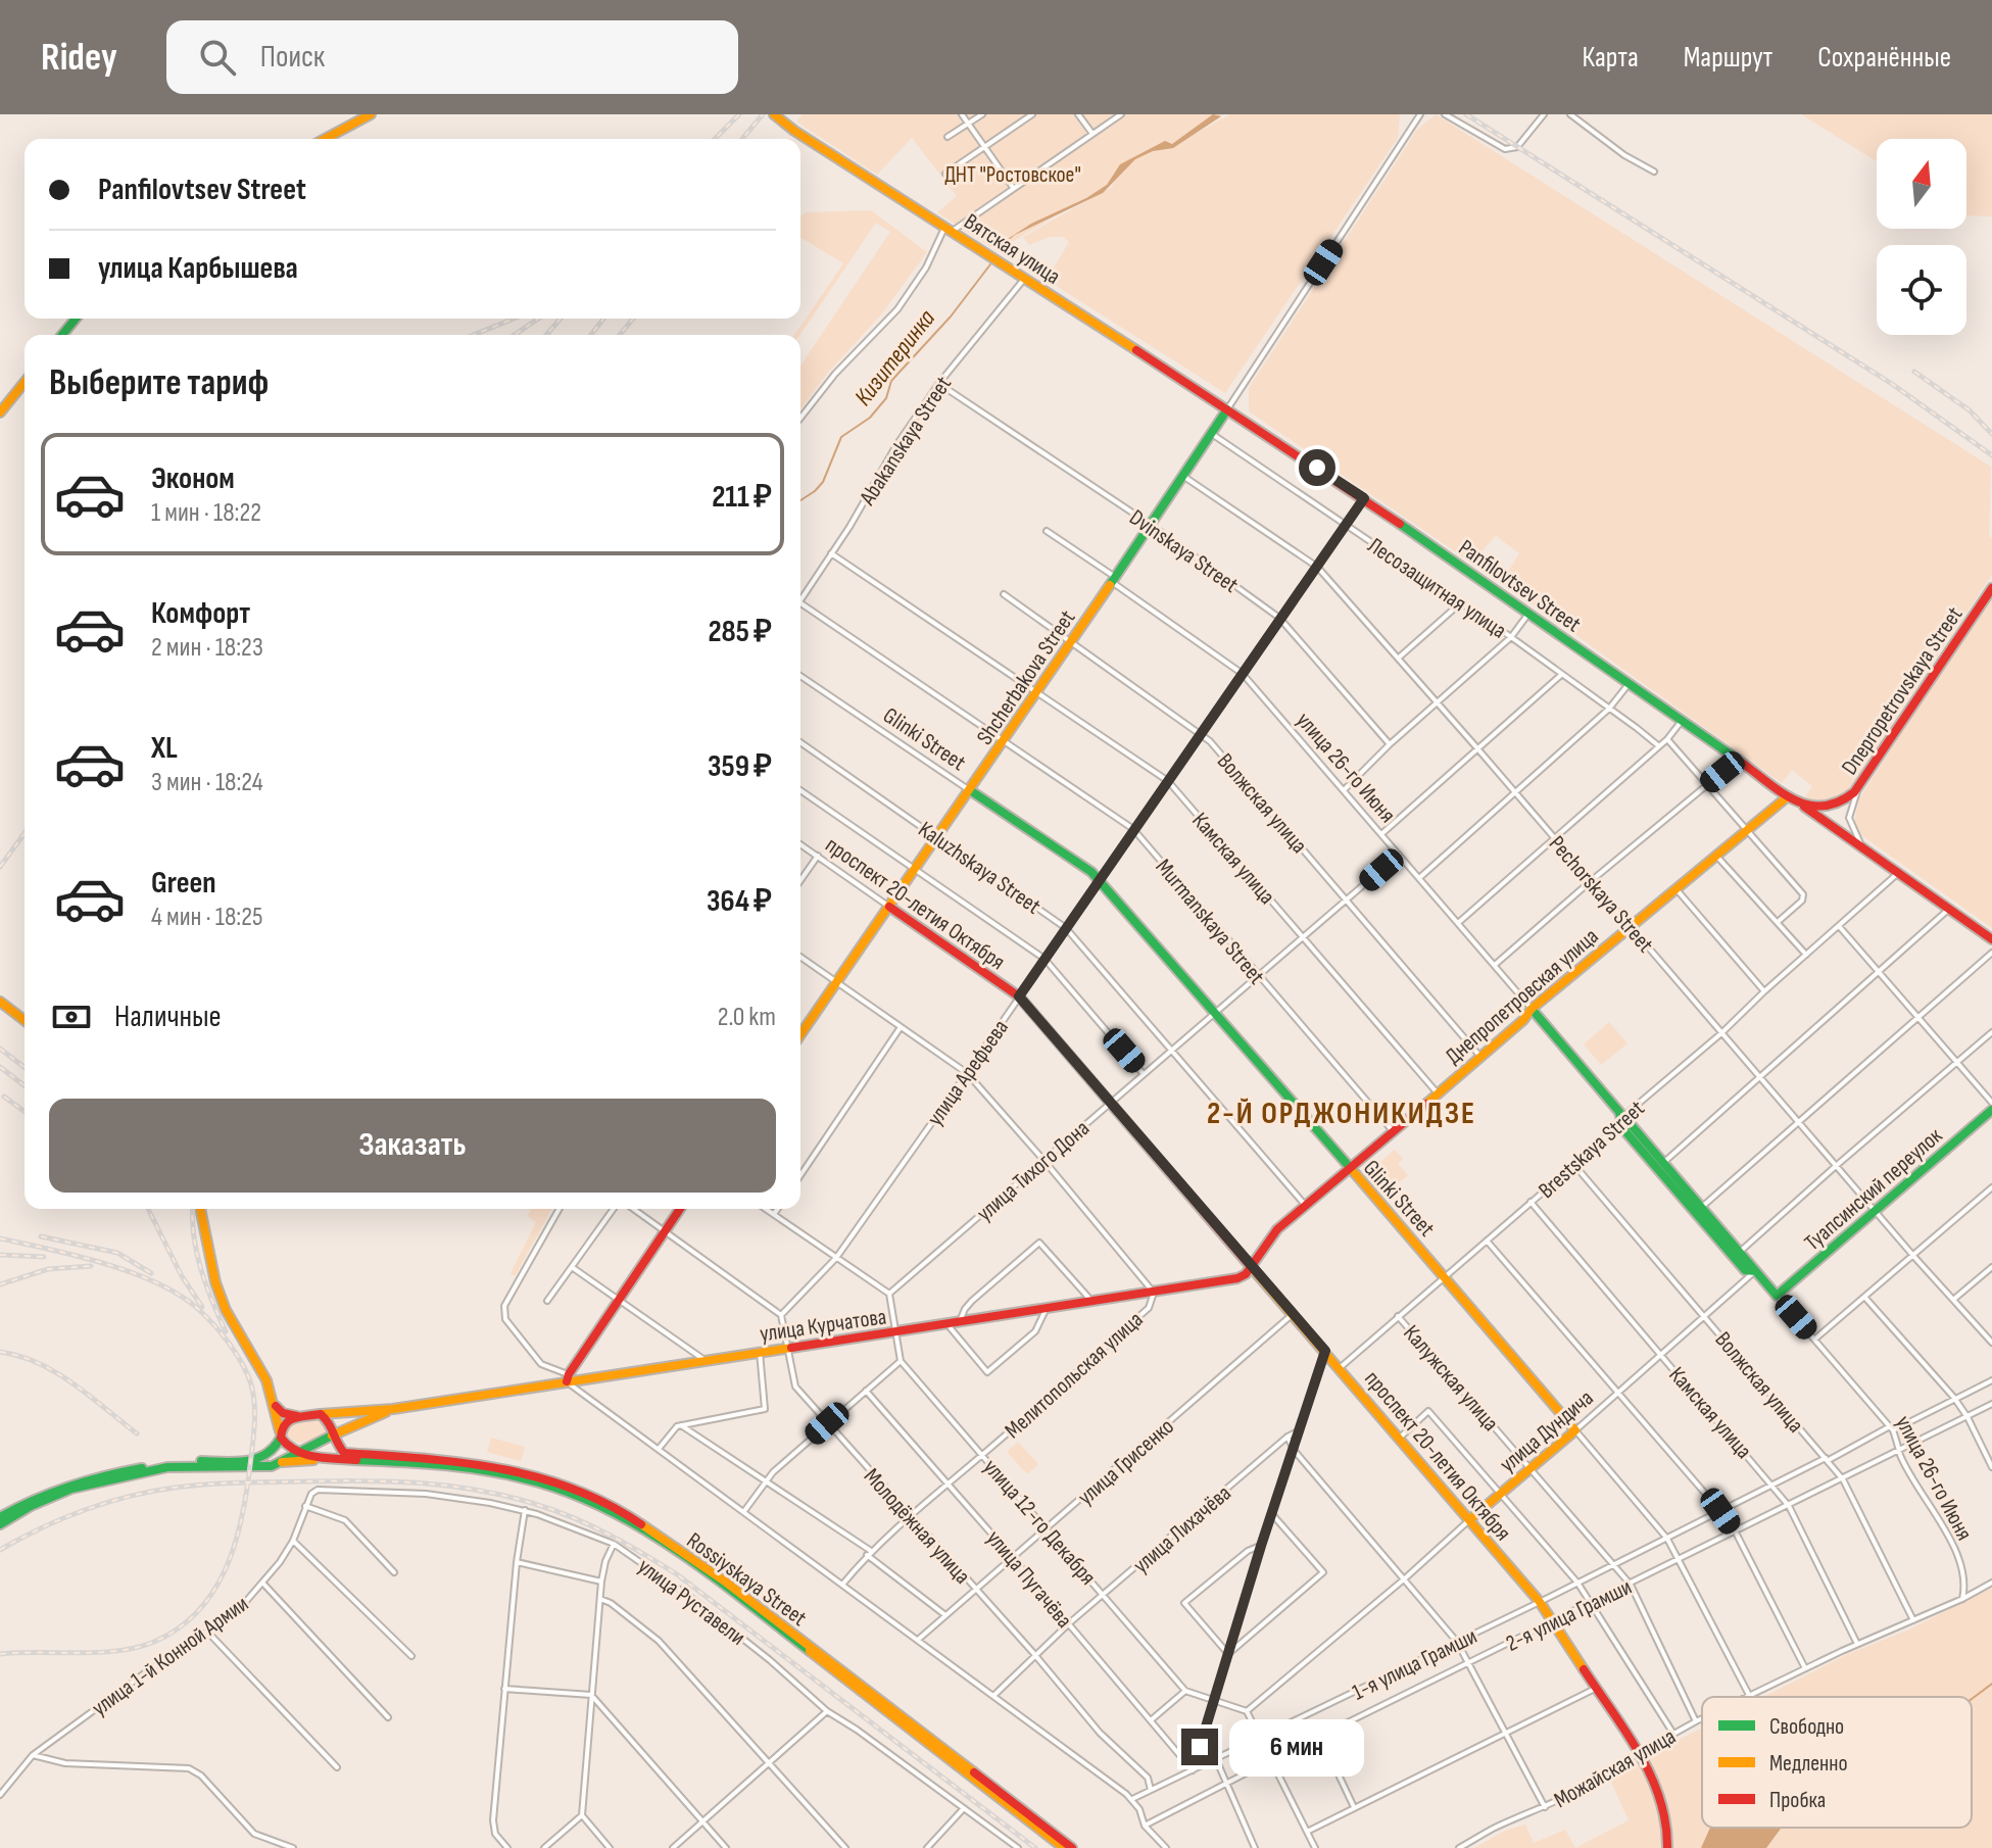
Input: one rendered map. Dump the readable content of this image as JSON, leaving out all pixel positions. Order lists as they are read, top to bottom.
{
  "streets": {
    "street": [
      "Вятская улица",
      "Abakanskaya Street",
      "Dvinskaya Street",
      "Panfilovtsev Street",
      "Лесозащитная улица",
      "Shcherbakova Street",
      "Dnepropetrovskaya Street",
      "Glinki Street",
      "улица 26-го Июня",
      "Волжская улица",
      "Камская улица",
      "Kaluzhskaya Street",
      "Pechorskaya Street",
      "проспект 20-летия Октября",
      "Murmanskaya Street",
      "Днепропетровская улица",
      "улица Арефьева",
      "Brestskaya Street",
      "улица Тихого Дона",
      "Туапсинский переулок",
      "улица Курчатова",
      "Мелитопольская улица",
      "Калужская улица",
      "улица Дундича",
      "улица Грисенко",
      "улица 12-го Декабря",
      "Молодёжная улица",
      "улица Лихачёва",
      "Rossiyskaya Street",
      "улица Пугачёва",
      "улица Руставели",
      "2-я улица Грамши",
      "улица 1-й Конной Армии",
      "1-я улица Грамши",
      "Можайская улица"
    ]
  },
  "crossings": [
    ["Вятская улица", "Abakanskaya Street"],
    ["Вятская улица", "Panfilovtsev Street"],
    ["Вятская улица", "Shcherbakova Street"],
    ["Abakanskaya Street", "Камская улица"],
    ["Dvinskaya Street", "Shcherbakova Street"],
    ["Dvinskaya Street", "улица Арефьева"],
    ["Panfilovtsev Street", "Shcherbakova Street"],
    ["Panfilovtsev Street", "Днепропетровская улица"],
    ["Panfilovtsev Street", "улица Арефьева"],
    ["Лесозащитная улица", "Shcherbakova Street"],
    ["Лесозащитная улица", "улица Арефьева"],
    ["Shcherbakova Street", "Glinki Street"],
    ["Shcherbakova Street", "улица 26-го Июня"],
    ["Shcherbakova Street", "Волжская улица"],
    ["Shcherbakova Street", "Камская улица"],
    ["Shcherbakova Street", "Kaluzhskaya Street"],
    ["Shcherbakova Street", "Pechorskaya Street"],
    ["Shcherbakova Street", "проспект 20-летия Октября"],
    ["Shcherbakova Street", "Murmanskaya Street"],
    ["Glinki Street", "Днепропетровская улица"],
    ["Glinki Street", "улица Арефьева"],
    ["Glinki Street", "Brestskaya Street"],
    ["Glinki Street", "улица Тихого Дона"],
    ["Glinki Street", "улица Дундича"],
    ["Glinki Street", "2-я улица Грамши"],
    ["Glinki Street", "1-я улица Грамши"],
    ["Glinki Street", "Можайская улица"],
    ["улица 26-го Июня", "Днепропетровская улица"],
    ["улица 26-го Июня", "улица Арефьева"],
    ["улица 26-го Июня", "Brestskaya Street"],
    ["улица 26-го Июня", "улица Тихого Дона"],
    ["улица 26-го Июня", "Туапсинский переулок"],
    ["улица 26-го Июня", "улица Дундича"],
    ["улица 26-го Июня", "2-я улица Грамши"],
    ["улица 26-го Июня", "1-я улица Грамши"],
    ["улица 26-го Июня", "Можайская улица"],
    ["Волжская улица", "Днепропетровская улица"],
    ["Волжская улица", "улица Арефьева"],
    ["Волжская улица", "Brestskaya Street"],
    ["Волжская улица", "улица Тихого Дона"],
    ["Волжская улица", "улица Дундича"],
    ["Волжская улица", "2-я улица Грамши"],
    ["Волжская улица", "1-я улица Грамши"],
    ["Волжская улица", "Можайская улица"],
    ["Камская улица", "Днепропетровская улица"],
    ["Камская улица", "улица Арефьева"],
    ["Камская улица", "Brestskaya Street"],
    ["Камская улица", "улица Тихого Дона"],
    ["Камская улица", "улица Дундича"],
    ["Камская улица", "2-я улица Грамши"],
    ["Камская улица", "1-я улица Грамши"],
    ["Камская улица", "Можайская улица"],
    ["Kaluzhskaya Street", "Днепропетровская улица"],
    ["Kaluzhskaya Street", "улица Арефьева"],
    ["Kaluzhskaya Street", "улица Тихого Дона"],
    ["Pechorskaya Street", "Днепропетровская улица"],
    ["Pechorskaya Street", "улица Арефьева"],
    ["Pechorskaya Street", "Brestskaya Street"],
    ["Pechorskaya Street", "Туапсинский переулок"],
    ["проспект 20-летия Октября", "Днепропетровская улица"],
    ["проспект 20-летия Октября", "улица Арефьева"],
    ["проспект 20-летия Октября", "Brestskaya Street"],
    ["проспект 20-летия Октября", "улица Тихого Дона"],
    ["проспект 20-летия Октября", "улица Курчатова"],
    ["проспект 20-летия Октября", "улица Дундича"],
    ["проспект 20-летия Октября", "улица Грисенко"],
    ["проспект 20-летия Октября", "2-я улица Грамши"],
    ["проспект 20-летия Октября", "1-я улица Грамши"],
    ["проспект 20-летия Октября", "Можайская улица"],
    ["Murmanskaya Street", "Днепропетровская улица"],
    ["Murmanskaya Street", "улица Арефьева"],
    ["Murmanskaya Street", "улица Тихого Дона"],
    ["Днепропетровская улица", "улица Курчатова"],
    ["улица Арефьева", "Молодёжная улица"],
    ["Brestskaya Street", "Калужская улица"],
    ["улица Тихого Дона", "улица 12-го Декабря"],
    ["улица Курчатова", "Мелитопольская улица"],
    ["улица Курчатова", "улица 12-го Декабря"],
    ["улица Курчатова", "Молодёжная улица"],
    ["Мелитопольская улица", "улица 12-го Декабря"],
    ["Мелитопольская улица", "Молодёжная улица"],
    ["Мелитопольская улица", "улица Пугачёва"],
    ["Калужская улица", "улица Дундича"],
    ["Калужская улица", "2-я улица Грамши"],
    ["Калужская улица", "1-я улица Грамши"],
    ["Калужская улица", "Можайская улица"],
    ["улица Дундича", "улица 12-го Декабря"],
    ["улица Грисенко", "улица 12-го Декабря"],
    ["улица Грисенко", "Молодёжная улица"],
    ["улица Грисенко", "улица Пугачёва"],
    ["улица 12-го Декабря", "улица Лихачёва"],
    ["Молодёжная улица", "улица Лихачёва"],
    ["Молодёжная улица", "1-я улица Грамши"],
    ["улица Лихачёва", "улица Пугачёва"],
    ["улица Пугачёва", "1-я улица Грамши"],
    ["улица Руставели", "улица 1-й Конной Армии"]
  ],
  "districts": ["2-Й ОРДЖОНИКИДЗЕ"],
  "water": ["Кизитеринка"],
  "parks": ["ДНТ \"Ростовское\""],
  "legend": ["Свободно", "Медленно", "Пробка"],
  "north": "top",
  "page": {
    "header": "Ridey",
    "search": "Поиск",
    "nav": ["Карта", "Маршрут", "Сохранённые"],
    "banner": ["Panfilovtsev Street", "улица Карбышева"],
    "heading": "Выберите тариф",
    "list": [
      {
        "name": "Эконом",
        "note": "1 мин · 18:22",
        "value": "211 ₽"
      },
      {
        "name": "Комфорт",
        "note": "2 мин · 18:23",
        "value": "285 ₽"
      },
      {
        "name": "XL",
        "note": "3 мин · 18:24",
        "value": "359 ₽"
      },
      {
        "name": "Green",
        "note": "4 мин · 18:25",
        "value": "364 ₽"
      }
    ],
    "pay": ["Наличные", "2.0 km"],
    "buttons": "Заказать",
    "bubble": "6 мин"
  }
}
